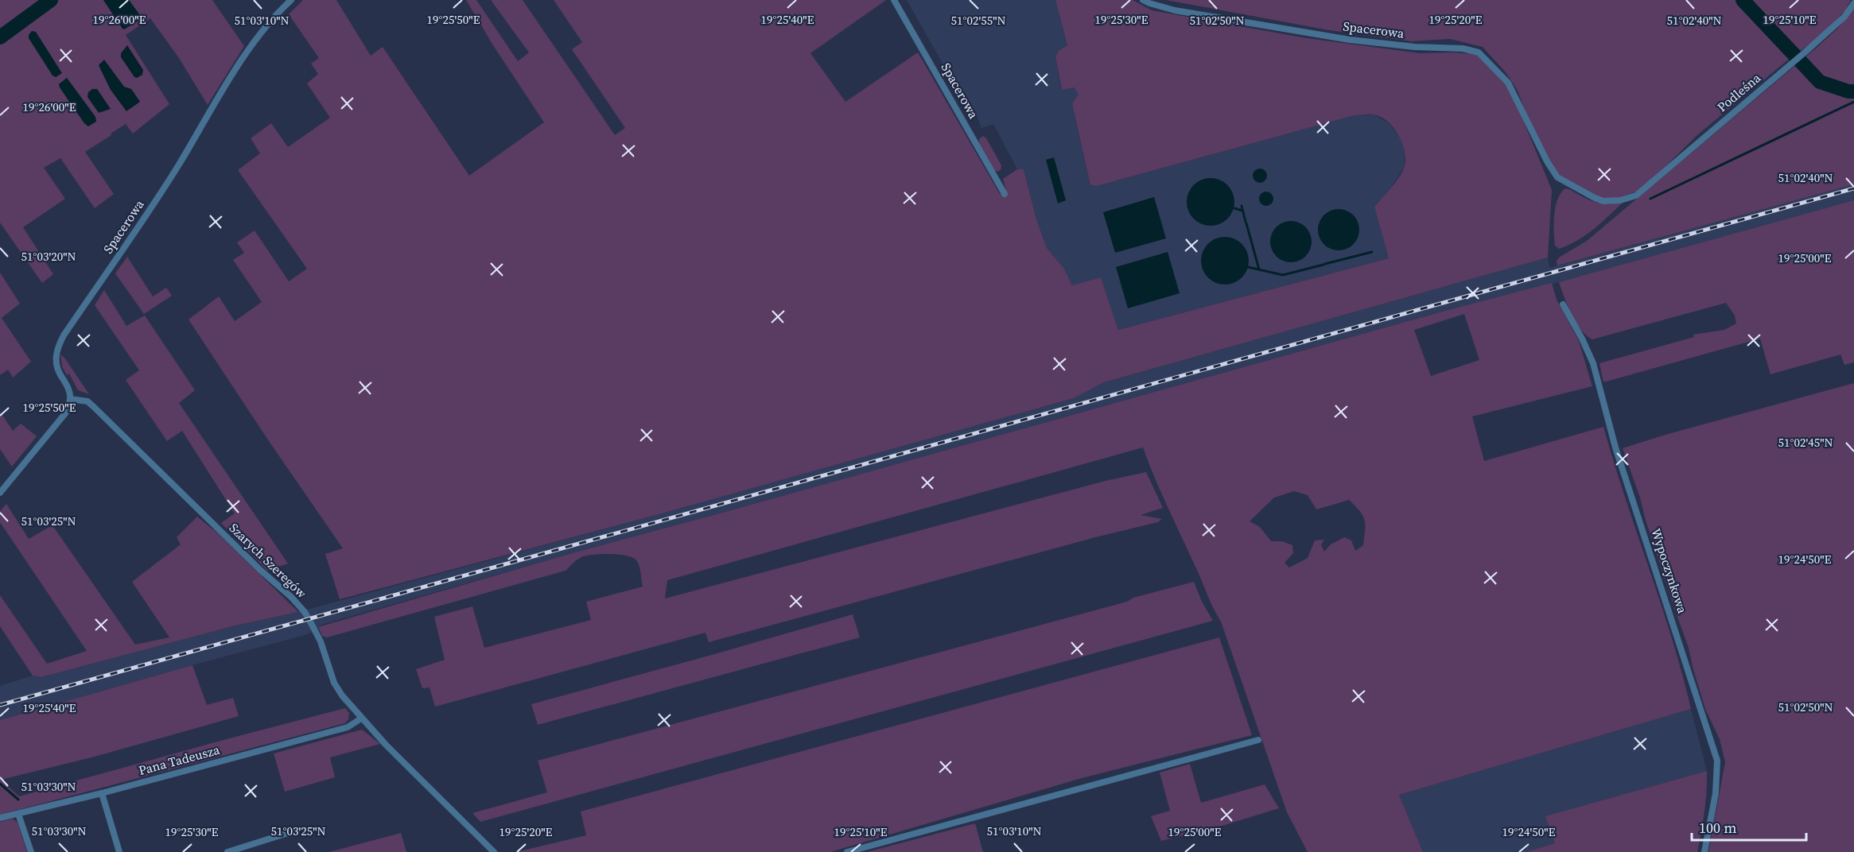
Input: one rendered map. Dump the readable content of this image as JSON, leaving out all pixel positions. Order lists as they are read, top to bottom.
{
  "streets": {
    "street": [
      "Spacerowa",
      "Podleśna",
      "Szarych Szeregów",
      "Wypoczynkowa",
      "Pana Tadeusza"
    ]
  },
  "crossings": [
    ["Spacerowa", "Podleśna"],
    ["Spacerowa", "Szarych Szeregów"],
    ["Szarych Szeregów", "Pana Tadeusza"]
  ],
  "scale_bar": "100 m",
  "coordinates": [
    "19°26'00\"E",
    "19°25'50\"E",
    "19°25'40\"E",
    "19°25'30\"E",
    "19°25'20\"E",
    "19°25'10\"E",
    "51°03'10\"N",
    "51°02'55\"N",
    "51°02'40\"N",
    "51°02'50\"N",
    "51°03'20\"N",
    "19°25'00\"E",
    "51°02'45\"N",
    "51°03'25\"N",
    "19°24'50\"E",
    "51°03'30\"N"
  ]
}
